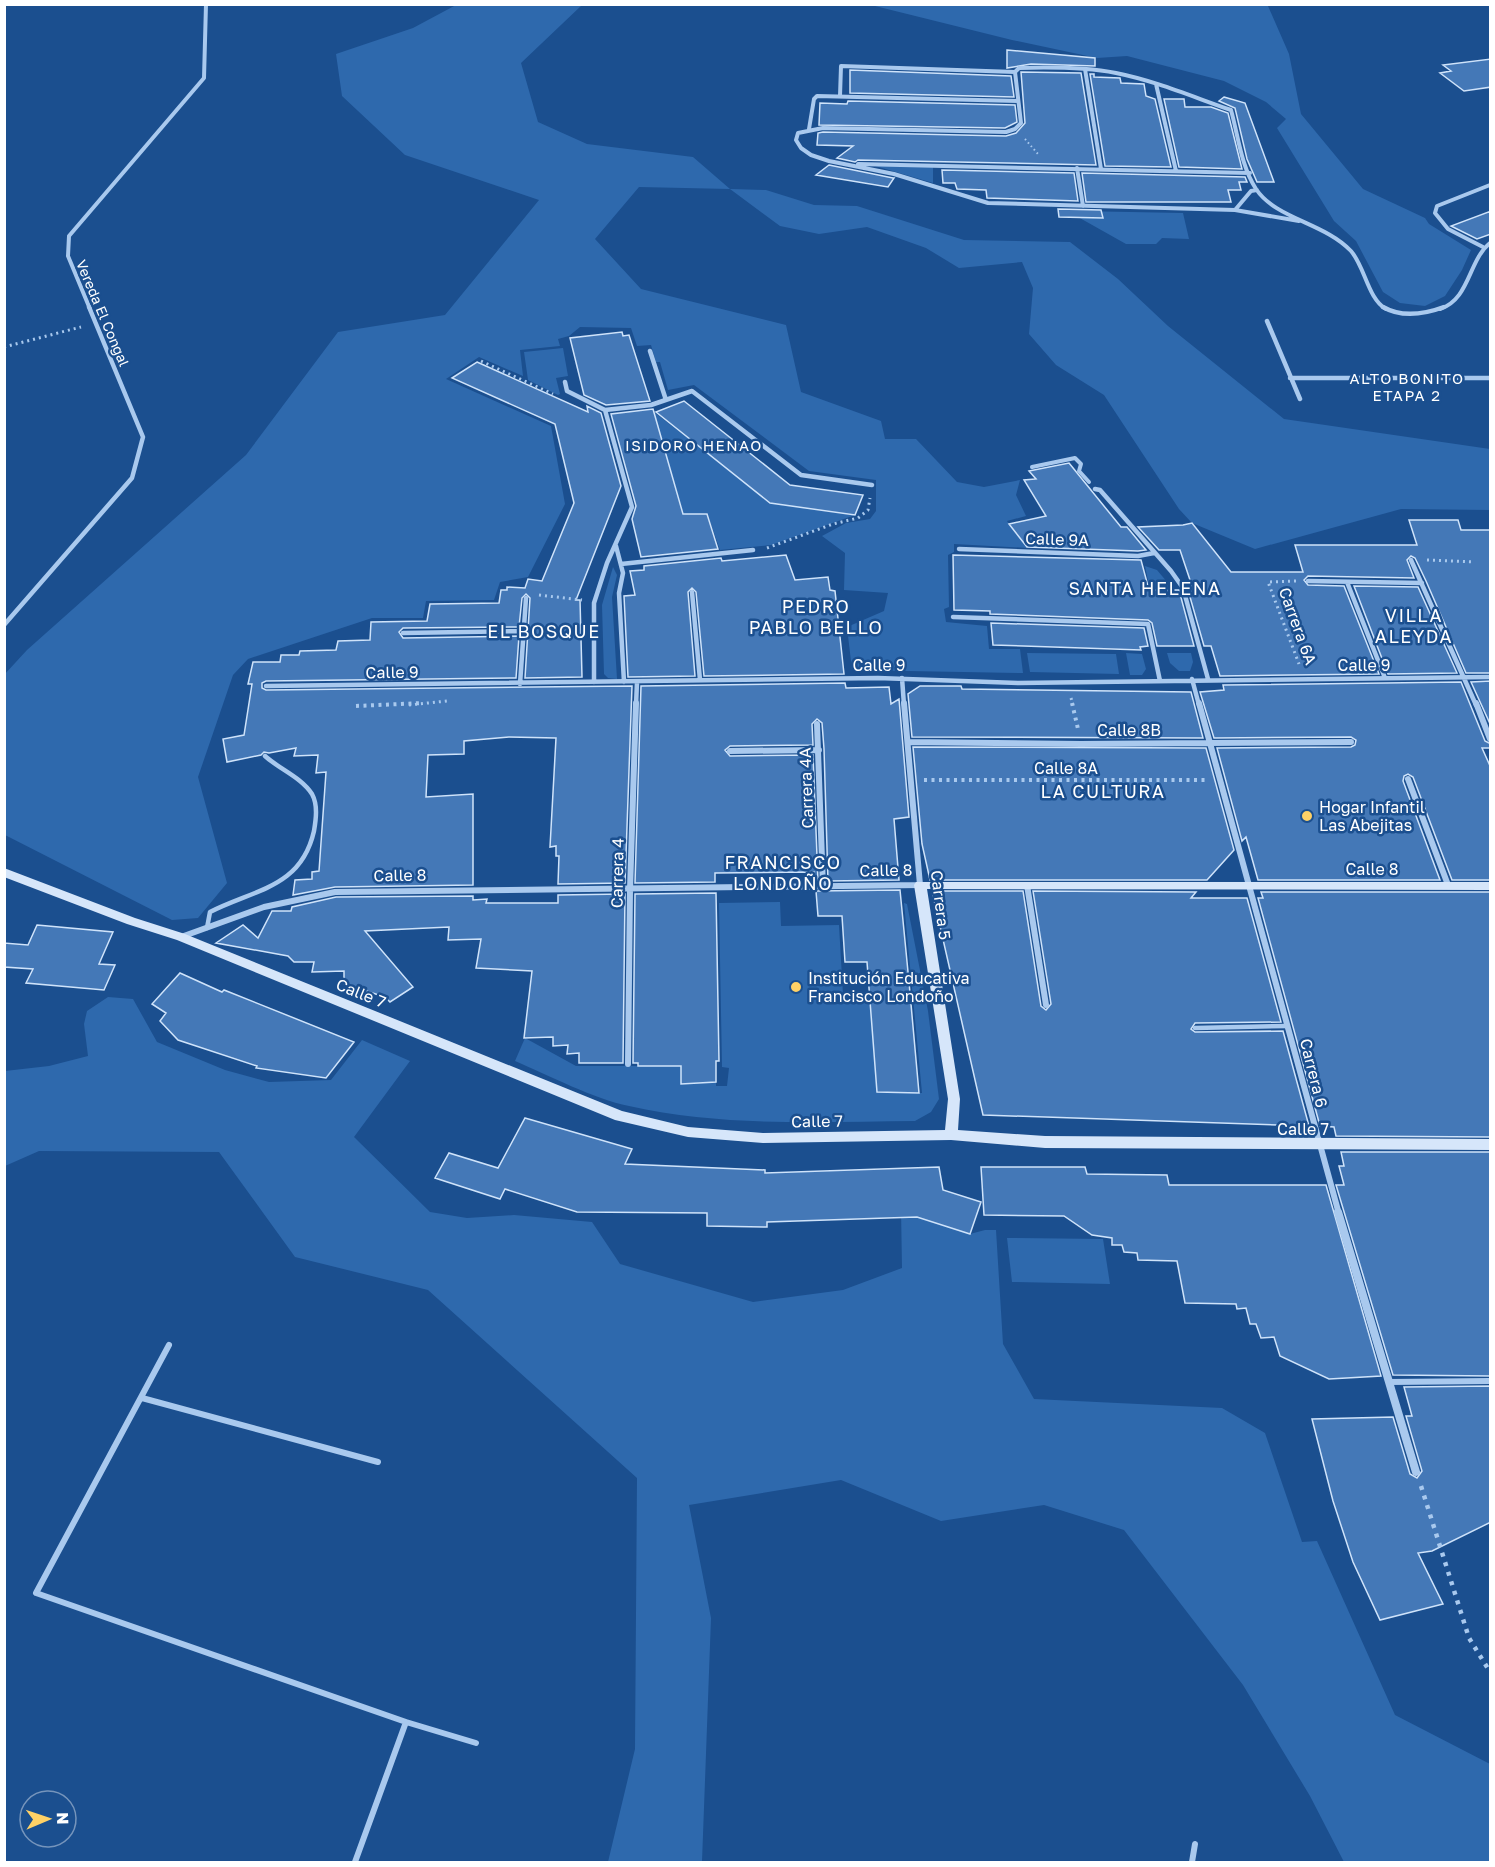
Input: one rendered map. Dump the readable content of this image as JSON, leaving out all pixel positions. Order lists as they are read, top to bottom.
{
  "streets": {
    "main road": ["Calle 8", "Carrera 5", "Calle 7"],
    "street": [
      "Vereda El Congal",
      "Calle 9A",
      "Calle 9",
      "Calle 8B",
      "Carrera 4A",
      "Carrera 4",
      "Carrera 6"
    ],
    "path": ["Carrera 6A", "Calle 8A"]
  },
  "crossings": [
    ["Carrera 6A", "Calle 9"],
    ["Calle 9", "Carrera 4"],
    ["Calle 9", "Carrera 5"],
    ["Calle 9", "Carrera 6"],
    ["Calle 8B", "Carrera 5"],
    ["Calle 8B", "Carrera 6"],
    ["Calle 8A", "Carrera 5"],
    ["Calle 8A", "Carrera 6"],
    ["Carrera 4A", "Calle 8"],
    ["Calle 8", "Carrera 4"],
    ["Calle 8", "Carrera 5"],
    ["Calle 8", "Calle 7"],
    ["Calle 8", "Carrera 6"],
    ["Carrera 5", "Calle 7"],
    ["Calle 7", "Carrera 6"]
  ],
  "districts": [
    "ALTO BONITO ETAPA 2",
    "ISIDORO HENAO",
    "SANTA HELENA",
    "PEDRO PABLO BELLO",
    "VILLA ALEYDA",
    "EL BOSQUE",
    "LA CULTURA",
    "FRANCISCO LONDOÑO"
  ],
  "places": ["Hogar Infantil Las Abejitas", "Institución Educativa Francisco Londoño"],
  "north": "right"
}
